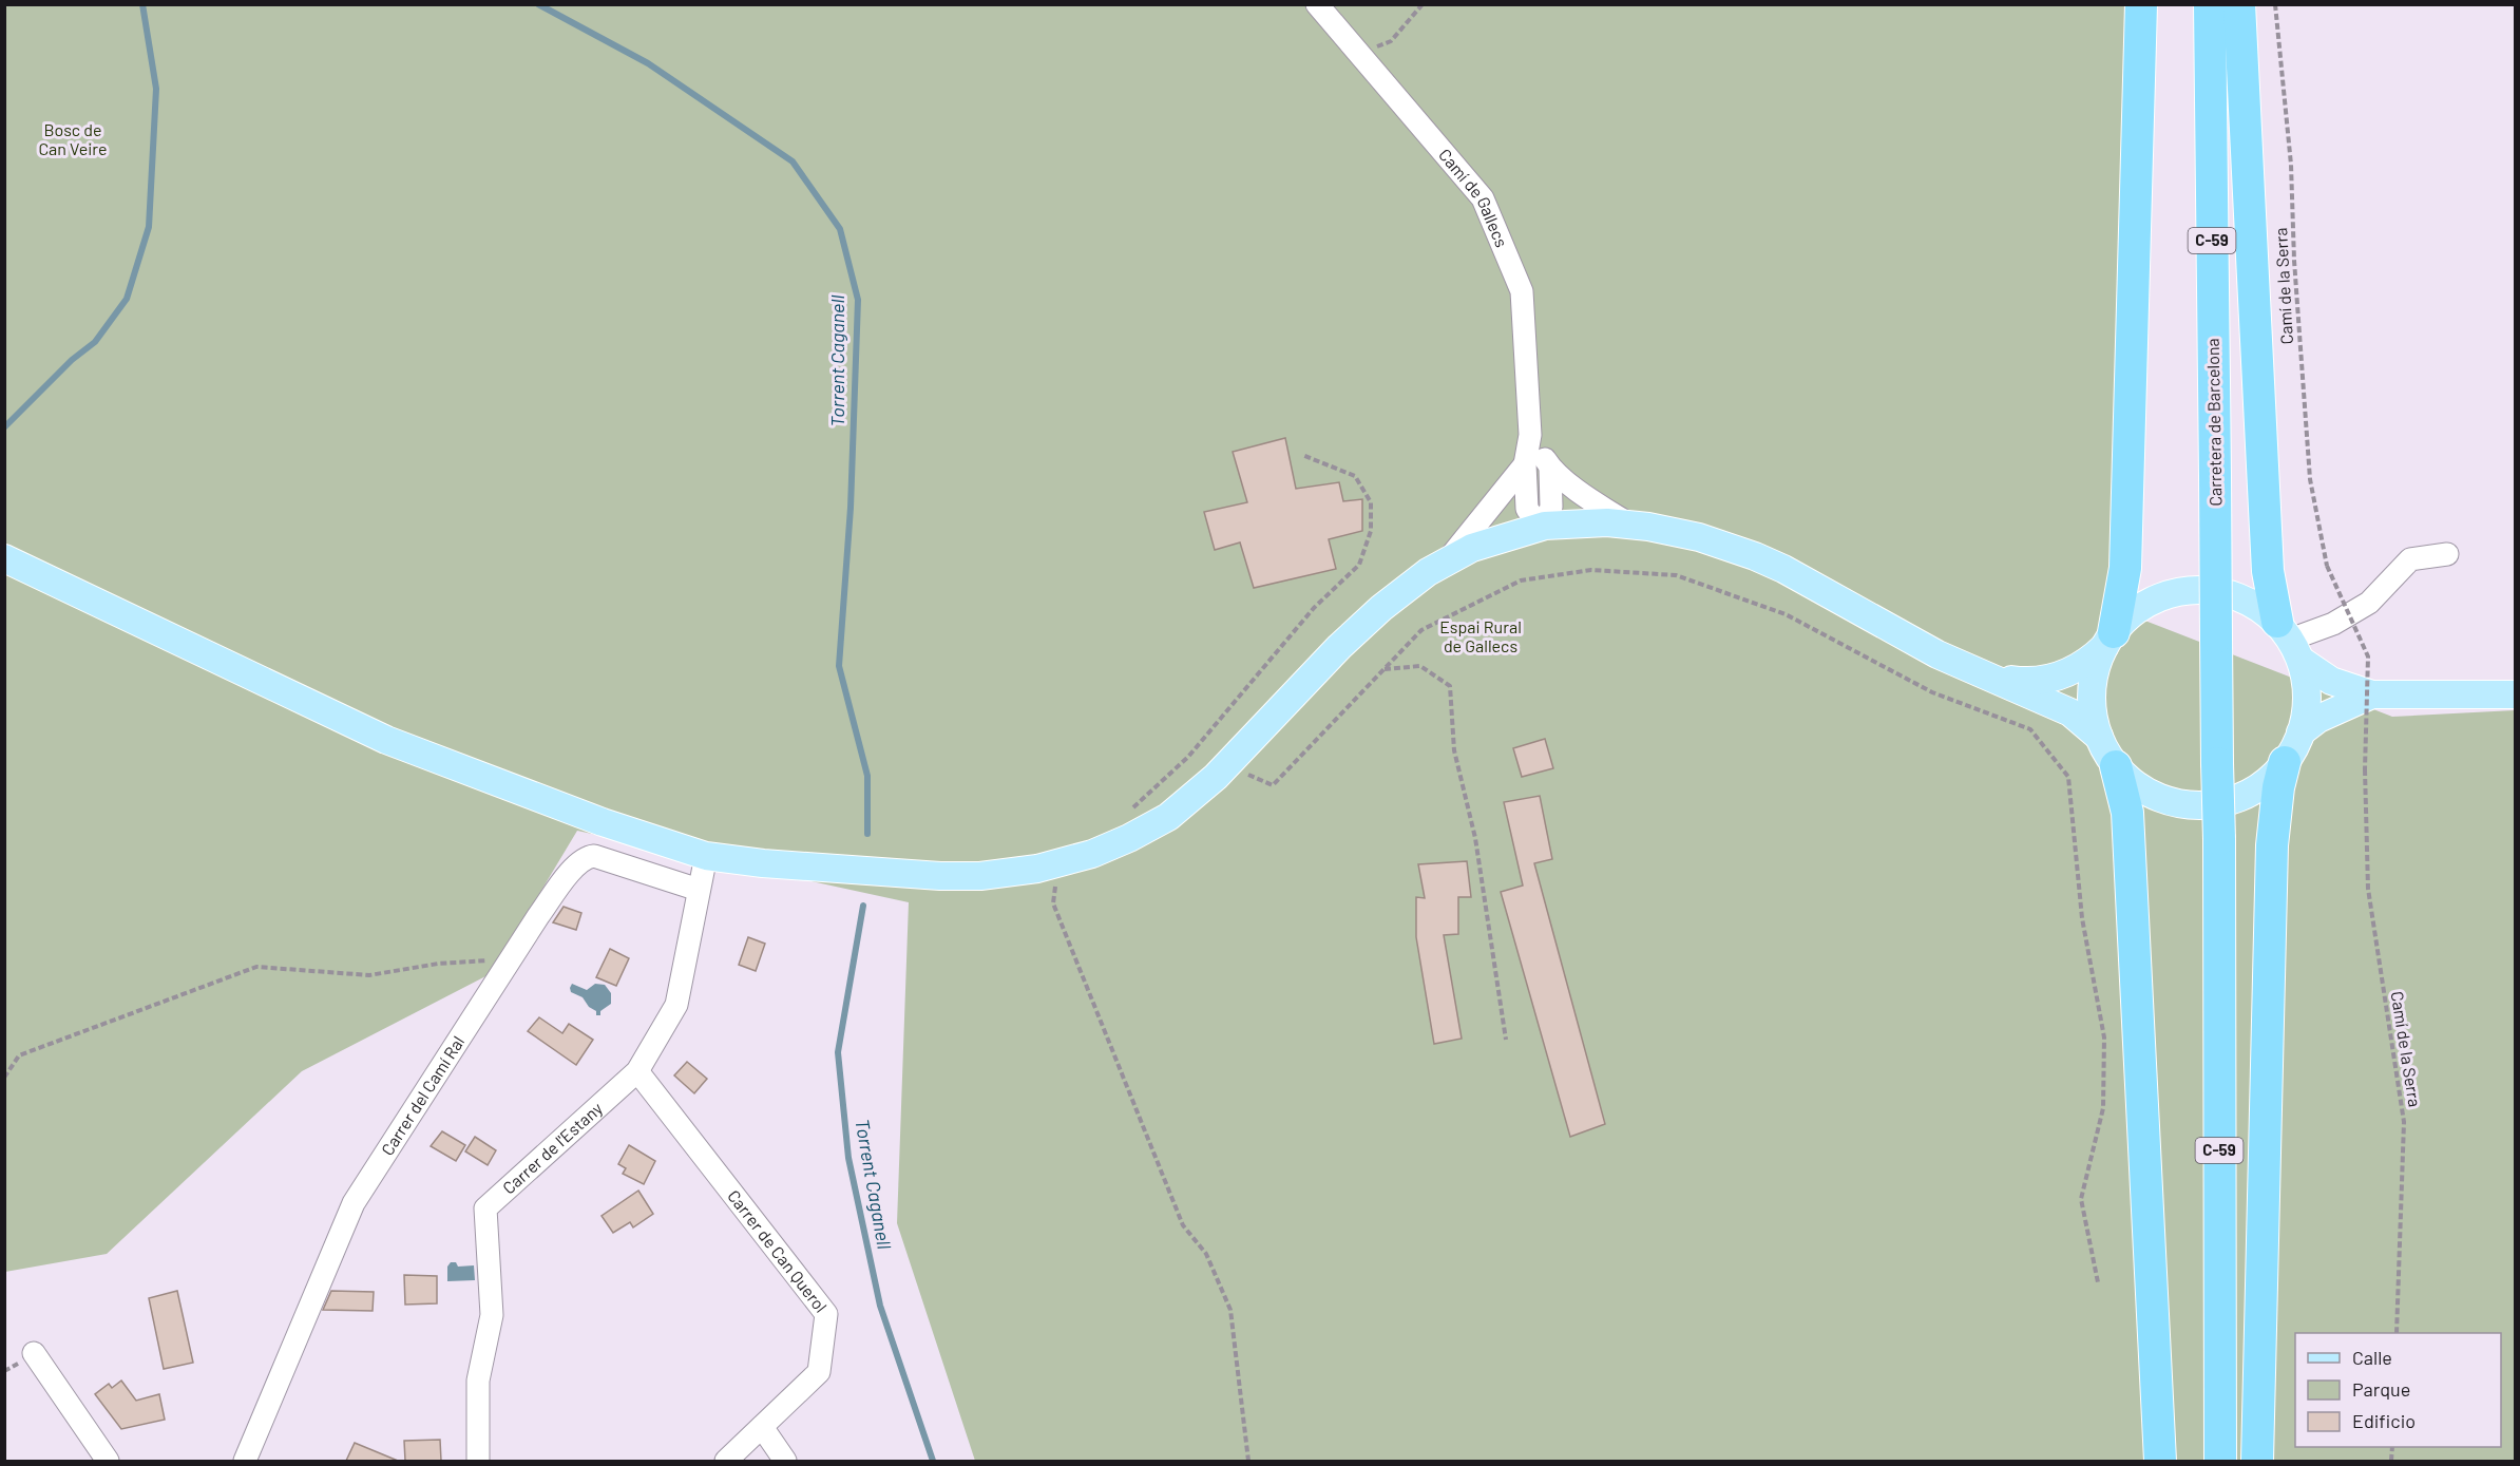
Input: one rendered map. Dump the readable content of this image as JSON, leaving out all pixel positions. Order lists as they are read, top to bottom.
{
  "streets": {
    "highway": ["C-59", "Carretera de Barcelona"],
    "street": [
      "Camí de Gallecs",
      "Carrer del Camí Ral",
      "Carrer de l'Estany",
      "Carrer de Can Querol"
    ],
    "path": ["Camí de la Serra"]
  },
  "crossings": [
    ["Carrer del Camí Ral", "Carrer de l'Estany"],
    ["Carrer de l'Estany", "Carrer de Can Querol"]
  ],
  "water": ["Torrent Caganell"],
  "parks": ["Bosc de Can Veire", "Espai Rural de Gallecs"],
  "legend": ["Calle", "Parque", "Edificio"]
}
